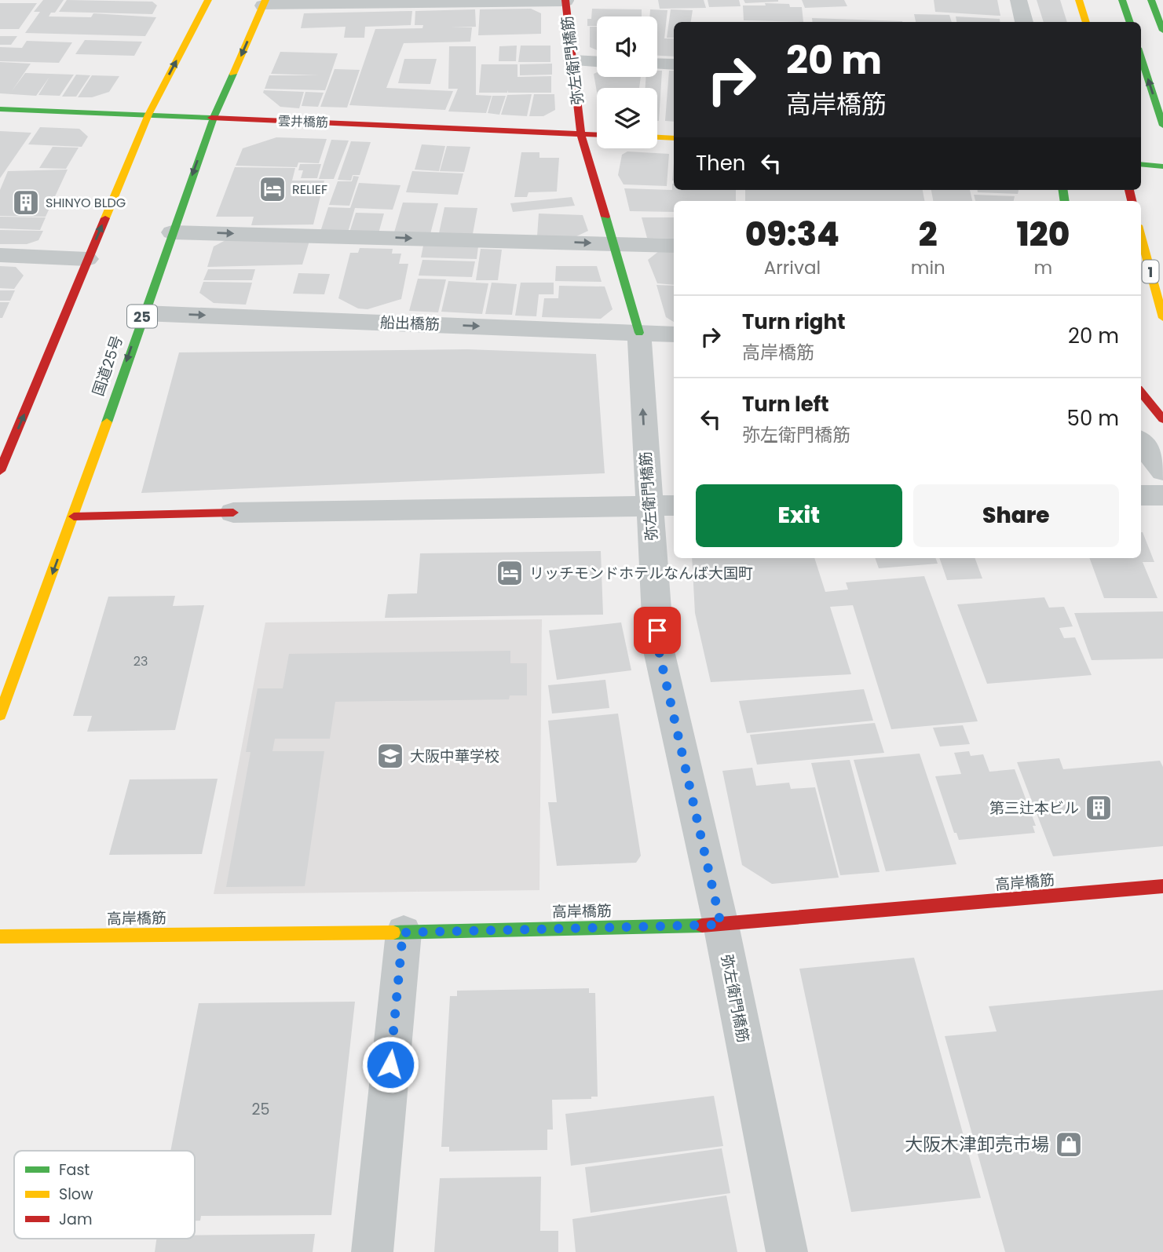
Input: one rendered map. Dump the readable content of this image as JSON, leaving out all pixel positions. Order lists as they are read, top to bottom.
{
  "streets": {
    "main road": [
      "弥左衛門橋筋",
      "雲井橋筋",
      "1",
      "25",
      "国道25号",
      "高岸橋筋"
    ],
    "street": ["船出橋筋"]
  },
  "crossings": [
    ["弥左衛門橋筋", "雲井橋筋"],
    ["弥左衛門橋筋", "船出橋筋"],
    ["弥左衛門橋筋", "高岸橋筋"],
    ["雲井橋筋", "国道25号"],
    ["船出橋筋", "国道25号"]
  ],
  "places": {
    "hotel": ["RELIEF", "リッチモンドホテルなんば大国町"],
    "building": ["SHINYO BLDG", "第三辻本ビル"],
    "school or university": ["大阪中華学校"],
    "shop": ["大阪木津卸売市場"]
  },
  "house_numbers": ["23", "25"],
  "legend": ["Fast", "Slow", "Jam"],
  "page": {
    "turn": ["20 m", "高岸橋筋"],
    "then": "Then",
    "eta": [
      "09:34",
      "Arrival",
      "2",
      "min",
      "120",
      "m"
    ],
    "list": [
      {
        "name": "Turn right",
        "note": "高岸橋筋",
        "value": "20 m"
      },
      {
        "name": "Turn left",
        "note": "弥左衛門橋筋",
        "value": "50 m"
      }
    ],
    "buttons": ["Exit", "Share"]
  }
}
